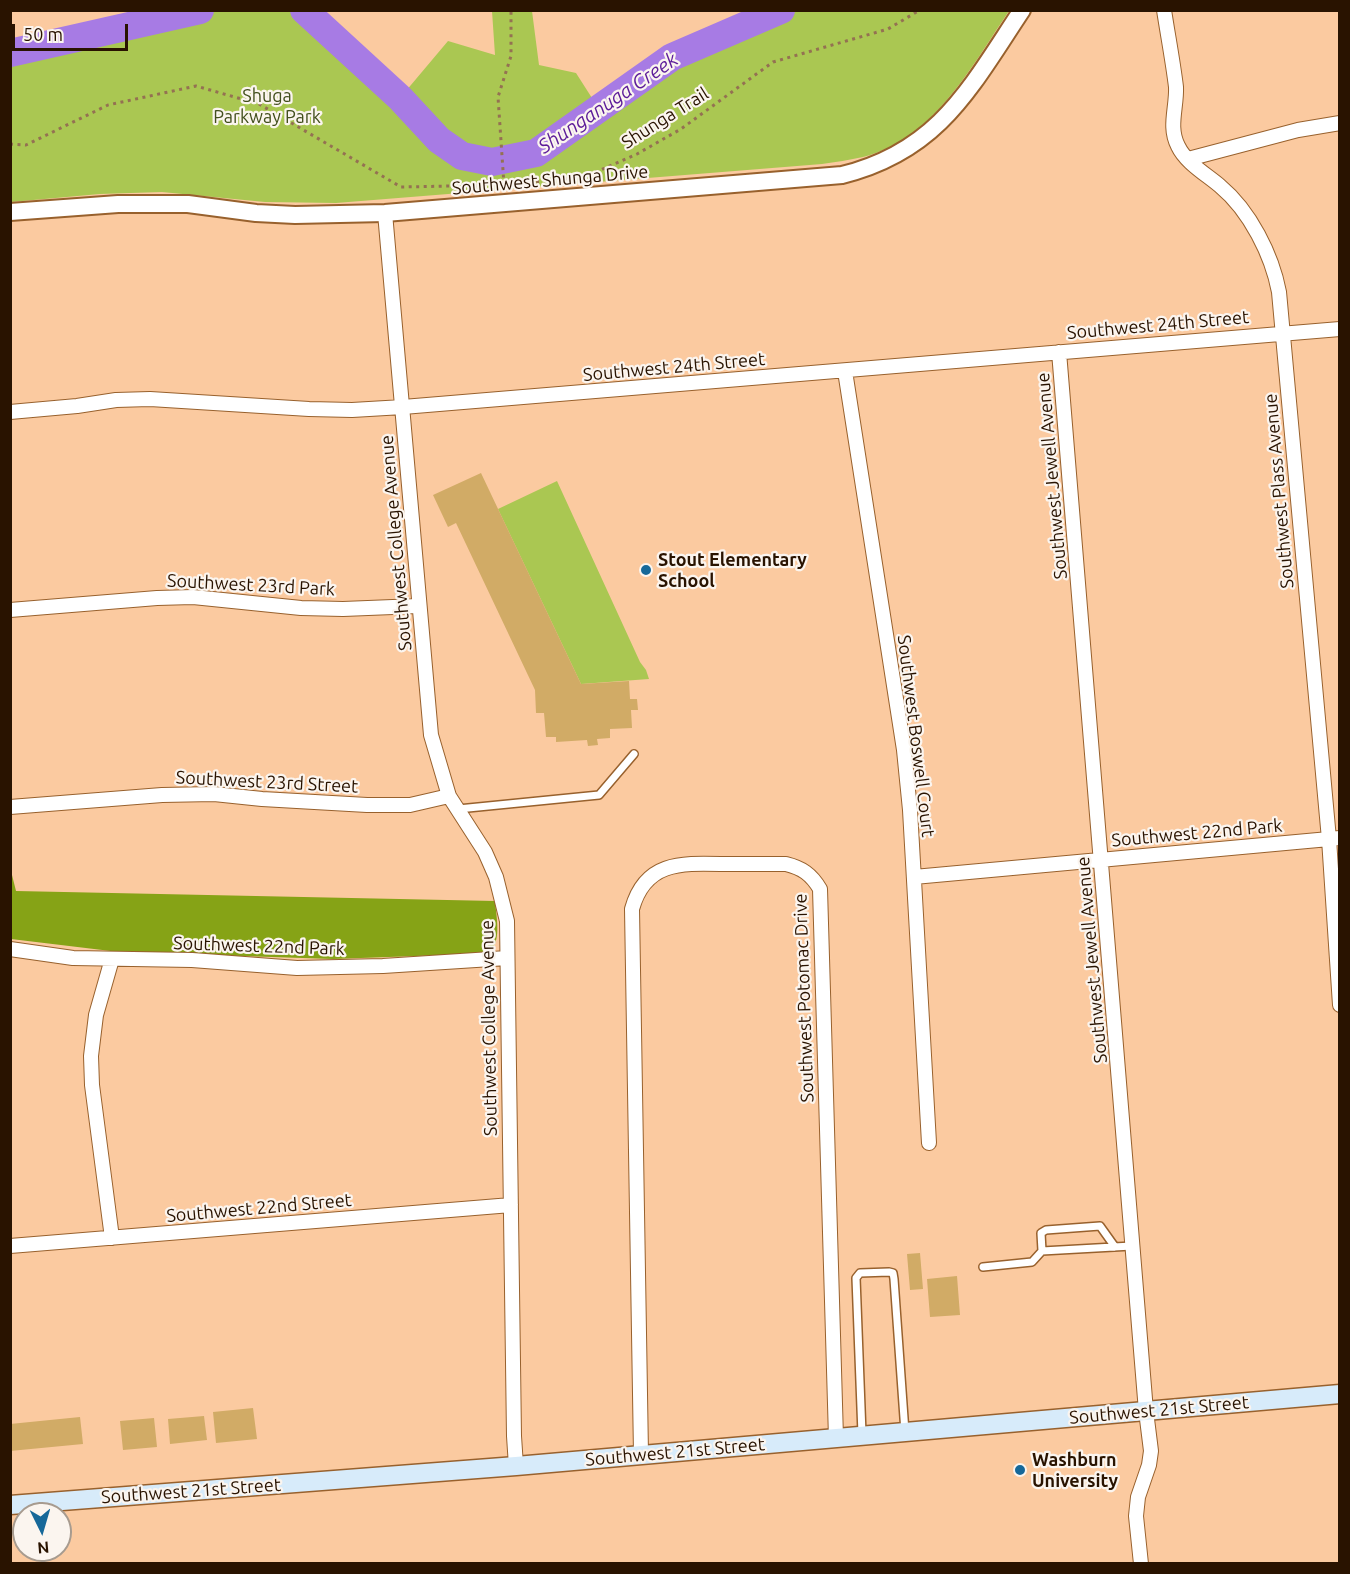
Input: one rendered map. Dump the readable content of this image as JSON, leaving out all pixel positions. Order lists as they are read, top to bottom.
{
  "streets": {
    "main road": ["Southwest 21st Street"],
    "street": [
      "Southwest Shunga Drive",
      "Southwest 24th Street",
      "Southwest Jewell Avenue",
      "Southwest Plass Avenue",
      "Southwest College Avenue",
      "Southwest 23rd Park",
      "Southwest Boswell Court",
      "Southwest 23rd Street",
      "Southwest 22nd Park",
      "Southwest Potomac Drive",
      "Southwest 22nd Street"
    ],
    "path": ["Shunga Trail"]
  },
  "crossings": [
    ["Southwest Shunga Drive", "Southwest College Avenue"],
    ["Southwest 24th Street", "Southwest Jewell Avenue"],
    ["Southwest 24th Street", "Southwest Plass Avenue"],
    ["Southwest 24th Street", "Southwest College Avenue"],
    ["Southwest 24th Street", "Southwest Boswell Court"],
    ["Southwest Jewell Avenue", "Southwest 22nd Park"],
    ["Southwest Jewell Avenue", "Southwest 21st Street"],
    ["Southwest Plass Avenue", "Southwest 22nd Park"],
    ["Southwest College Avenue", "Southwest 23rd Park"],
    ["Southwest College Avenue", "Southwest 23rd Street"],
    ["Southwest College Avenue", "Southwest 22nd Park"],
    ["Southwest College Avenue", "Southwest 22nd Street"],
    ["Southwest College Avenue", "Southwest 21st Street"],
    ["Southwest Boswell Court", "Southwest 22nd Park"],
    ["Southwest Potomac Drive", "Southwest 21st Street"]
  ],
  "water": ["Shunganuga Creek"],
  "parks": ["Shuga Parkway Park"],
  "places": ["Stout Elementary School", "Washburn University"],
  "scale_bar": "50 m",
  "north": "bottom"
}
